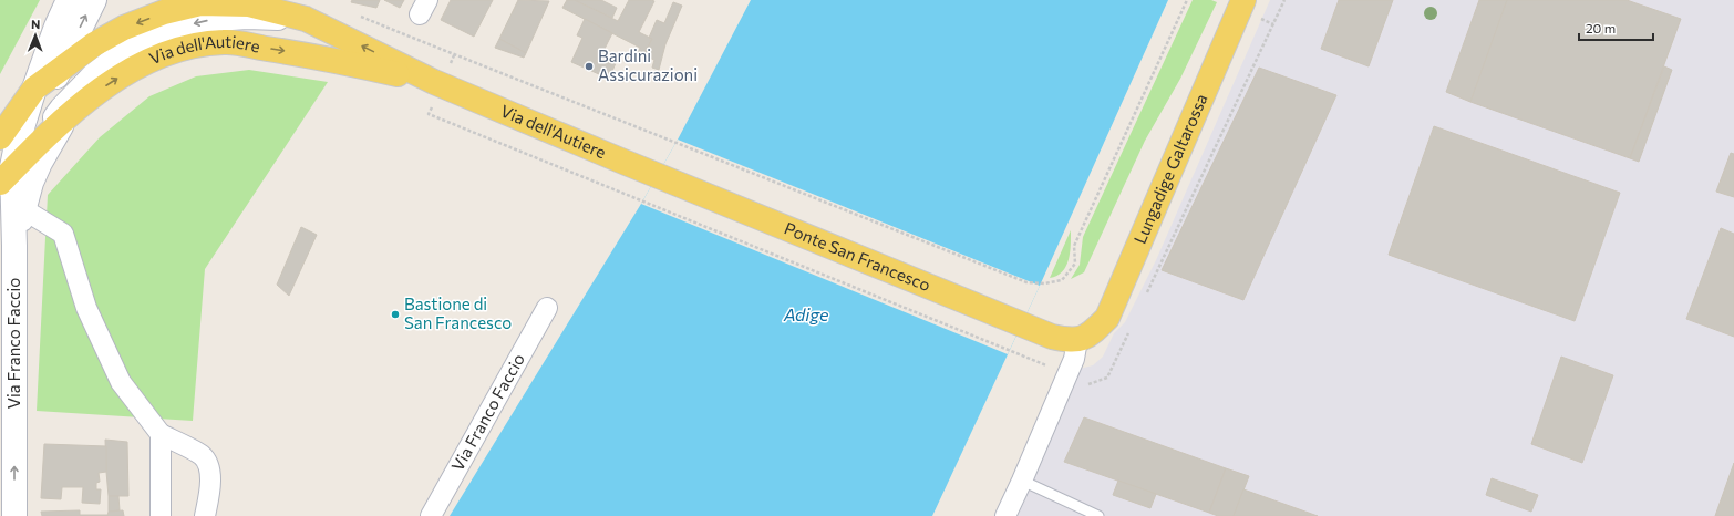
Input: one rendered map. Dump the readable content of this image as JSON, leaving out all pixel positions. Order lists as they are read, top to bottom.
{
  "streets": {
    "main road": [
      "Via dell'Autiere",
      "Lungadige Galtarossa",
      "Ponte San Francesco",
      "Via Franco Faccio"
    ]
  },
  "crossings": [
    ["Via dell'Autiere", "Ponte San Francesco"],
    ["Via dell'Autiere", "Via Franco Faccio"],
    ["Lungadige Galtarossa", "Ponte San Francesco"]
  ],
  "one_way": ["Via Franco Faccio"],
  "water": ["Adige"],
  "places": ["Bardini Assicurazioni", "Bastione di San Francesco"],
  "scale_bar": "20 m",
  "north": "top"
}
